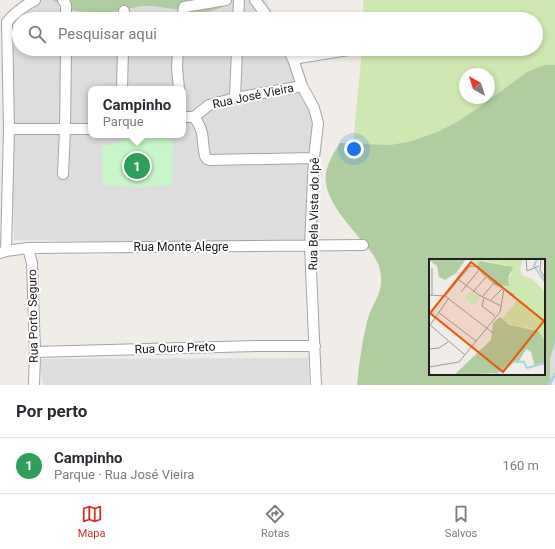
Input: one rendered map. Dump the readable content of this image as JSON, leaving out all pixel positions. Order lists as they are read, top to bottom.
{
  "streets": {
    "street": [
      "Rua José Vieira",
      "Rua Bela Vista do Ipê",
      "Rua Monte Alegre",
      "Rua Porto Seguro",
      "Rua Ouro Preto"
    ]
  },
  "crossings": [
    ["Rua José Vieira", "Rua Bela Vista do Ipê"],
    ["Rua Bela Vista do Ipê", "Rua Monte Alegre"],
    ["Rua Bela Vista do Ipê", "Rua Ouro Preto"],
    ["Rua Monte Alegre", "Rua Porto Seguro"],
    ["Rua Porto Seguro", "Rua Ouro Preto"]
  ],
  "north": "top left",
  "page": {
    "search": "Pesquisar aqui",
    "popup": ["Campinho", "Parque"],
    "pins": "1",
    "heading": "Por perto",
    "list": [
      {
        "mark": "1",
        "name": "Campinho",
        "note": "Parque · Rua José Vieira",
        "value": "160 m"
      }
    ],
    "nav": ["Mapa", "Rotas", "Salvos"]
  }
}
